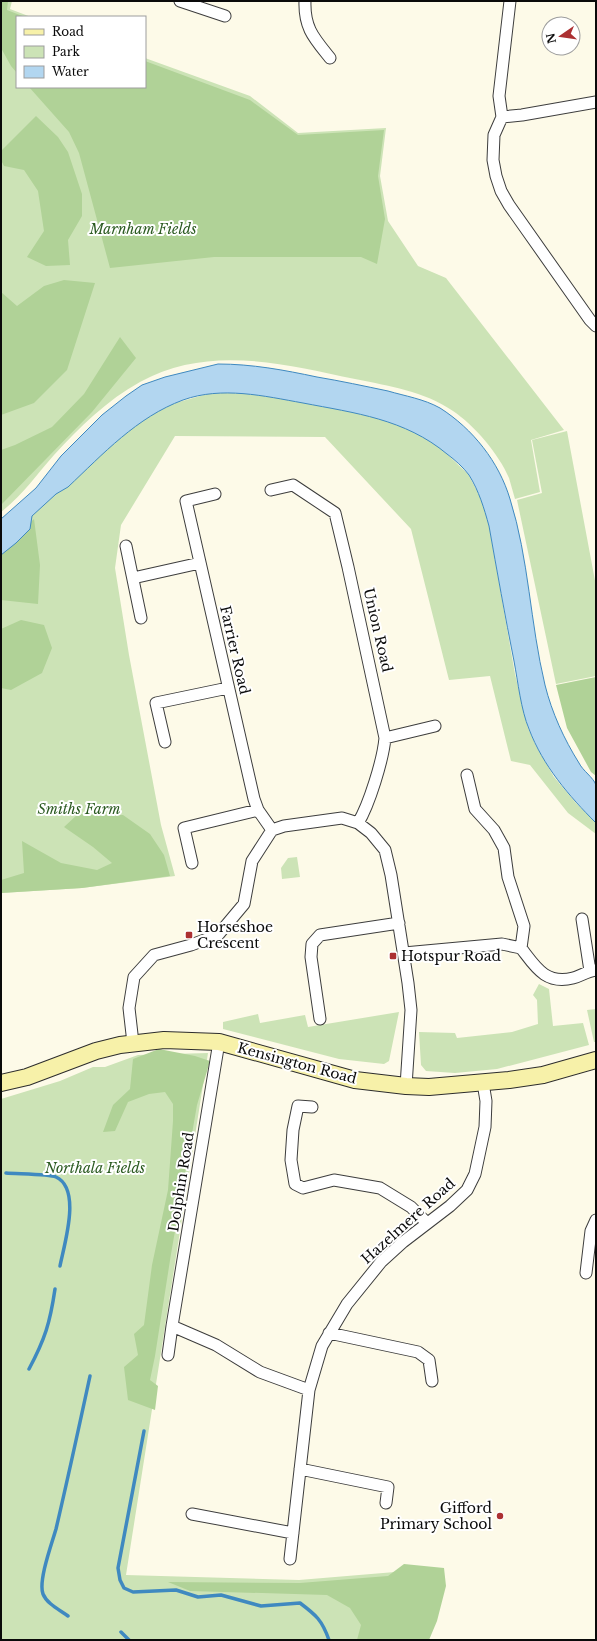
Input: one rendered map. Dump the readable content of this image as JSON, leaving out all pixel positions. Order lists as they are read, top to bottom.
{
  "streets": {
    "street": [
      "Union Road",
      "Farrier Road",
      "Kensington Road",
      "Dolphin Road",
      "Hazelmere Road"
    ]
  },
  "crossings": [
    ["Kensington Road", "Dolphin Road"],
    ["Kensington Road", "Hazelmere Road"]
  ],
  "parks": ["Marnham Fields", "Smiths Farm", "Northala Fields"],
  "places": {
    "transit": ["Horseshoe Crescent", "Hotspur Road"],
    "other": ["Gifford Primary School"]
  },
  "legend": ["Road", "Park", "Water"],
  "north": "left"
}
